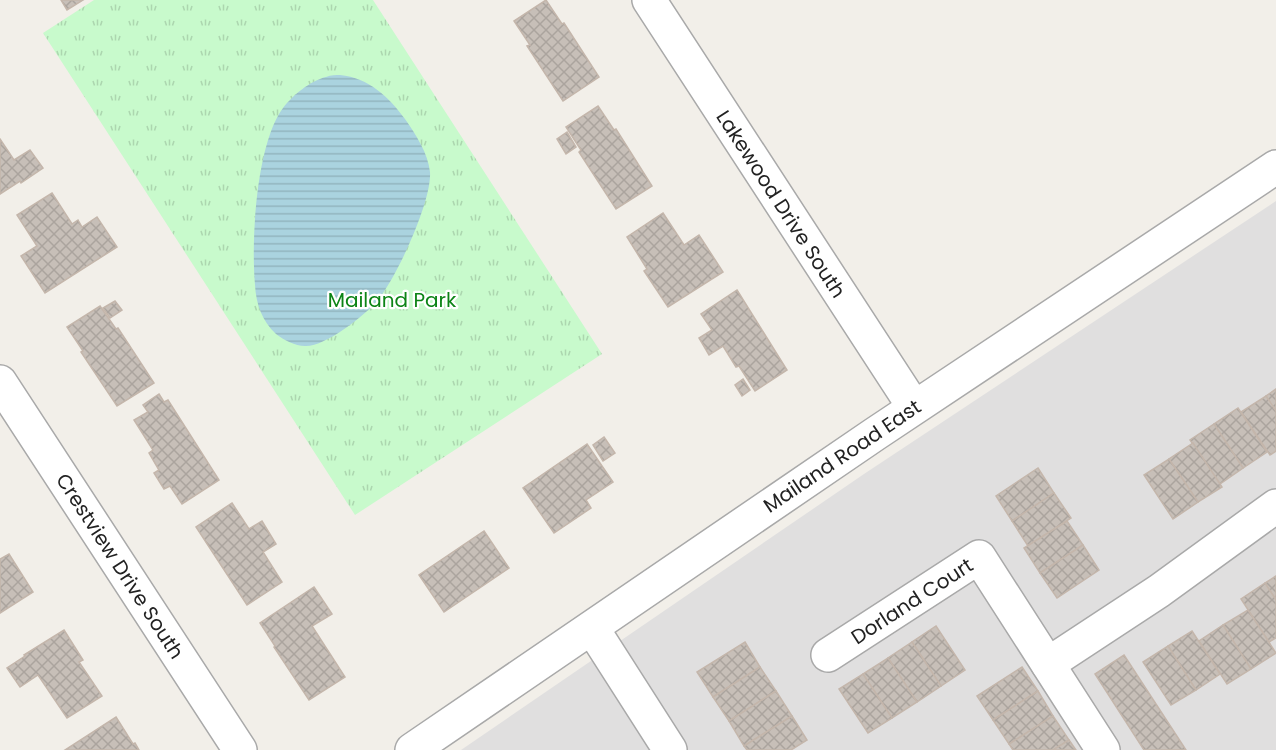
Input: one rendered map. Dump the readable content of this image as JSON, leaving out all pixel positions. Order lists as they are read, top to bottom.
{
  "streets": {
    "street": [
      "Lakewood Drive South",
      "Mailand Road East",
      "Crestview Drive South",
      "Dorland Court"
    ]
  },
  "crossings": [
    ["Lakewood Drive South", "Mailand Road East"]
  ],
  "parks": ["Mailand Park"]
}
